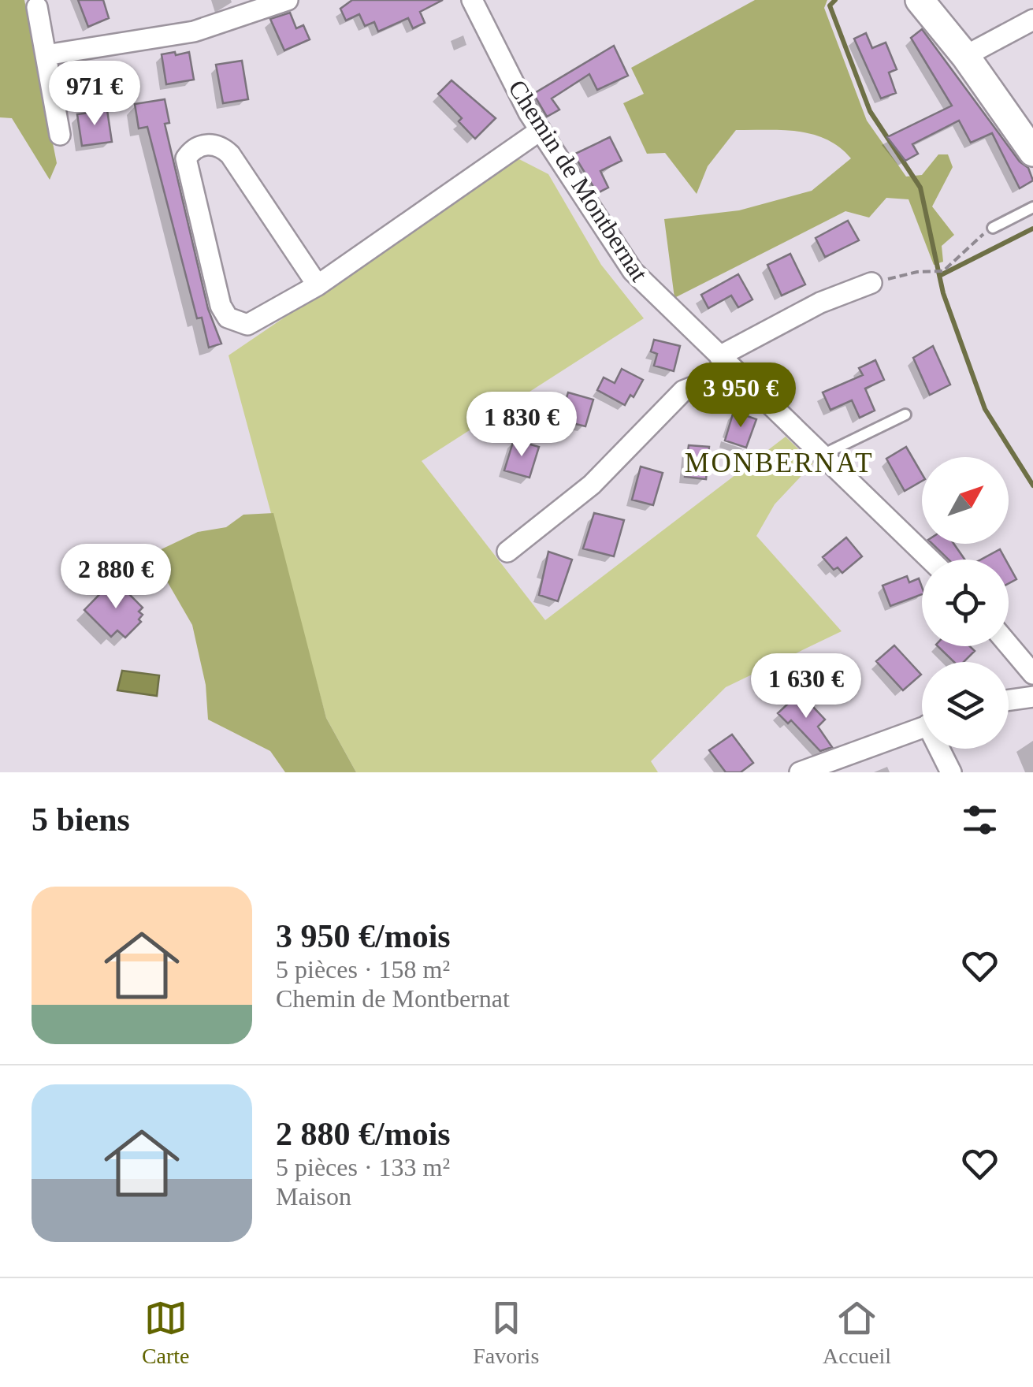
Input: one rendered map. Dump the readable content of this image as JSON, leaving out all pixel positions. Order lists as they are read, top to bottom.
{
  "streets": {
    "street": ["Chemin de Montbernat"]
  },
  "districts": ["MONBERNAT"],
  "north": "top right",
  "page": {
    "price": [
      "971 €",
      "3 950 €",
      "1 830 €",
      "2 880 €",
      "1 630 €"
    ],
    "heading": "5 biens",
    "list": [
      {
        "name": "3 950 €/mois",
        "note": "5 pièces · 158 m² · Chemin de Montbernat"
      },
      {
        "name": "2 880 €/mois",
        "note": "5 pièces · 133 m² · Maison"
      }
    ],
    "tabs": ["Carte", "Favoris", "Accueil"]
  }
}
